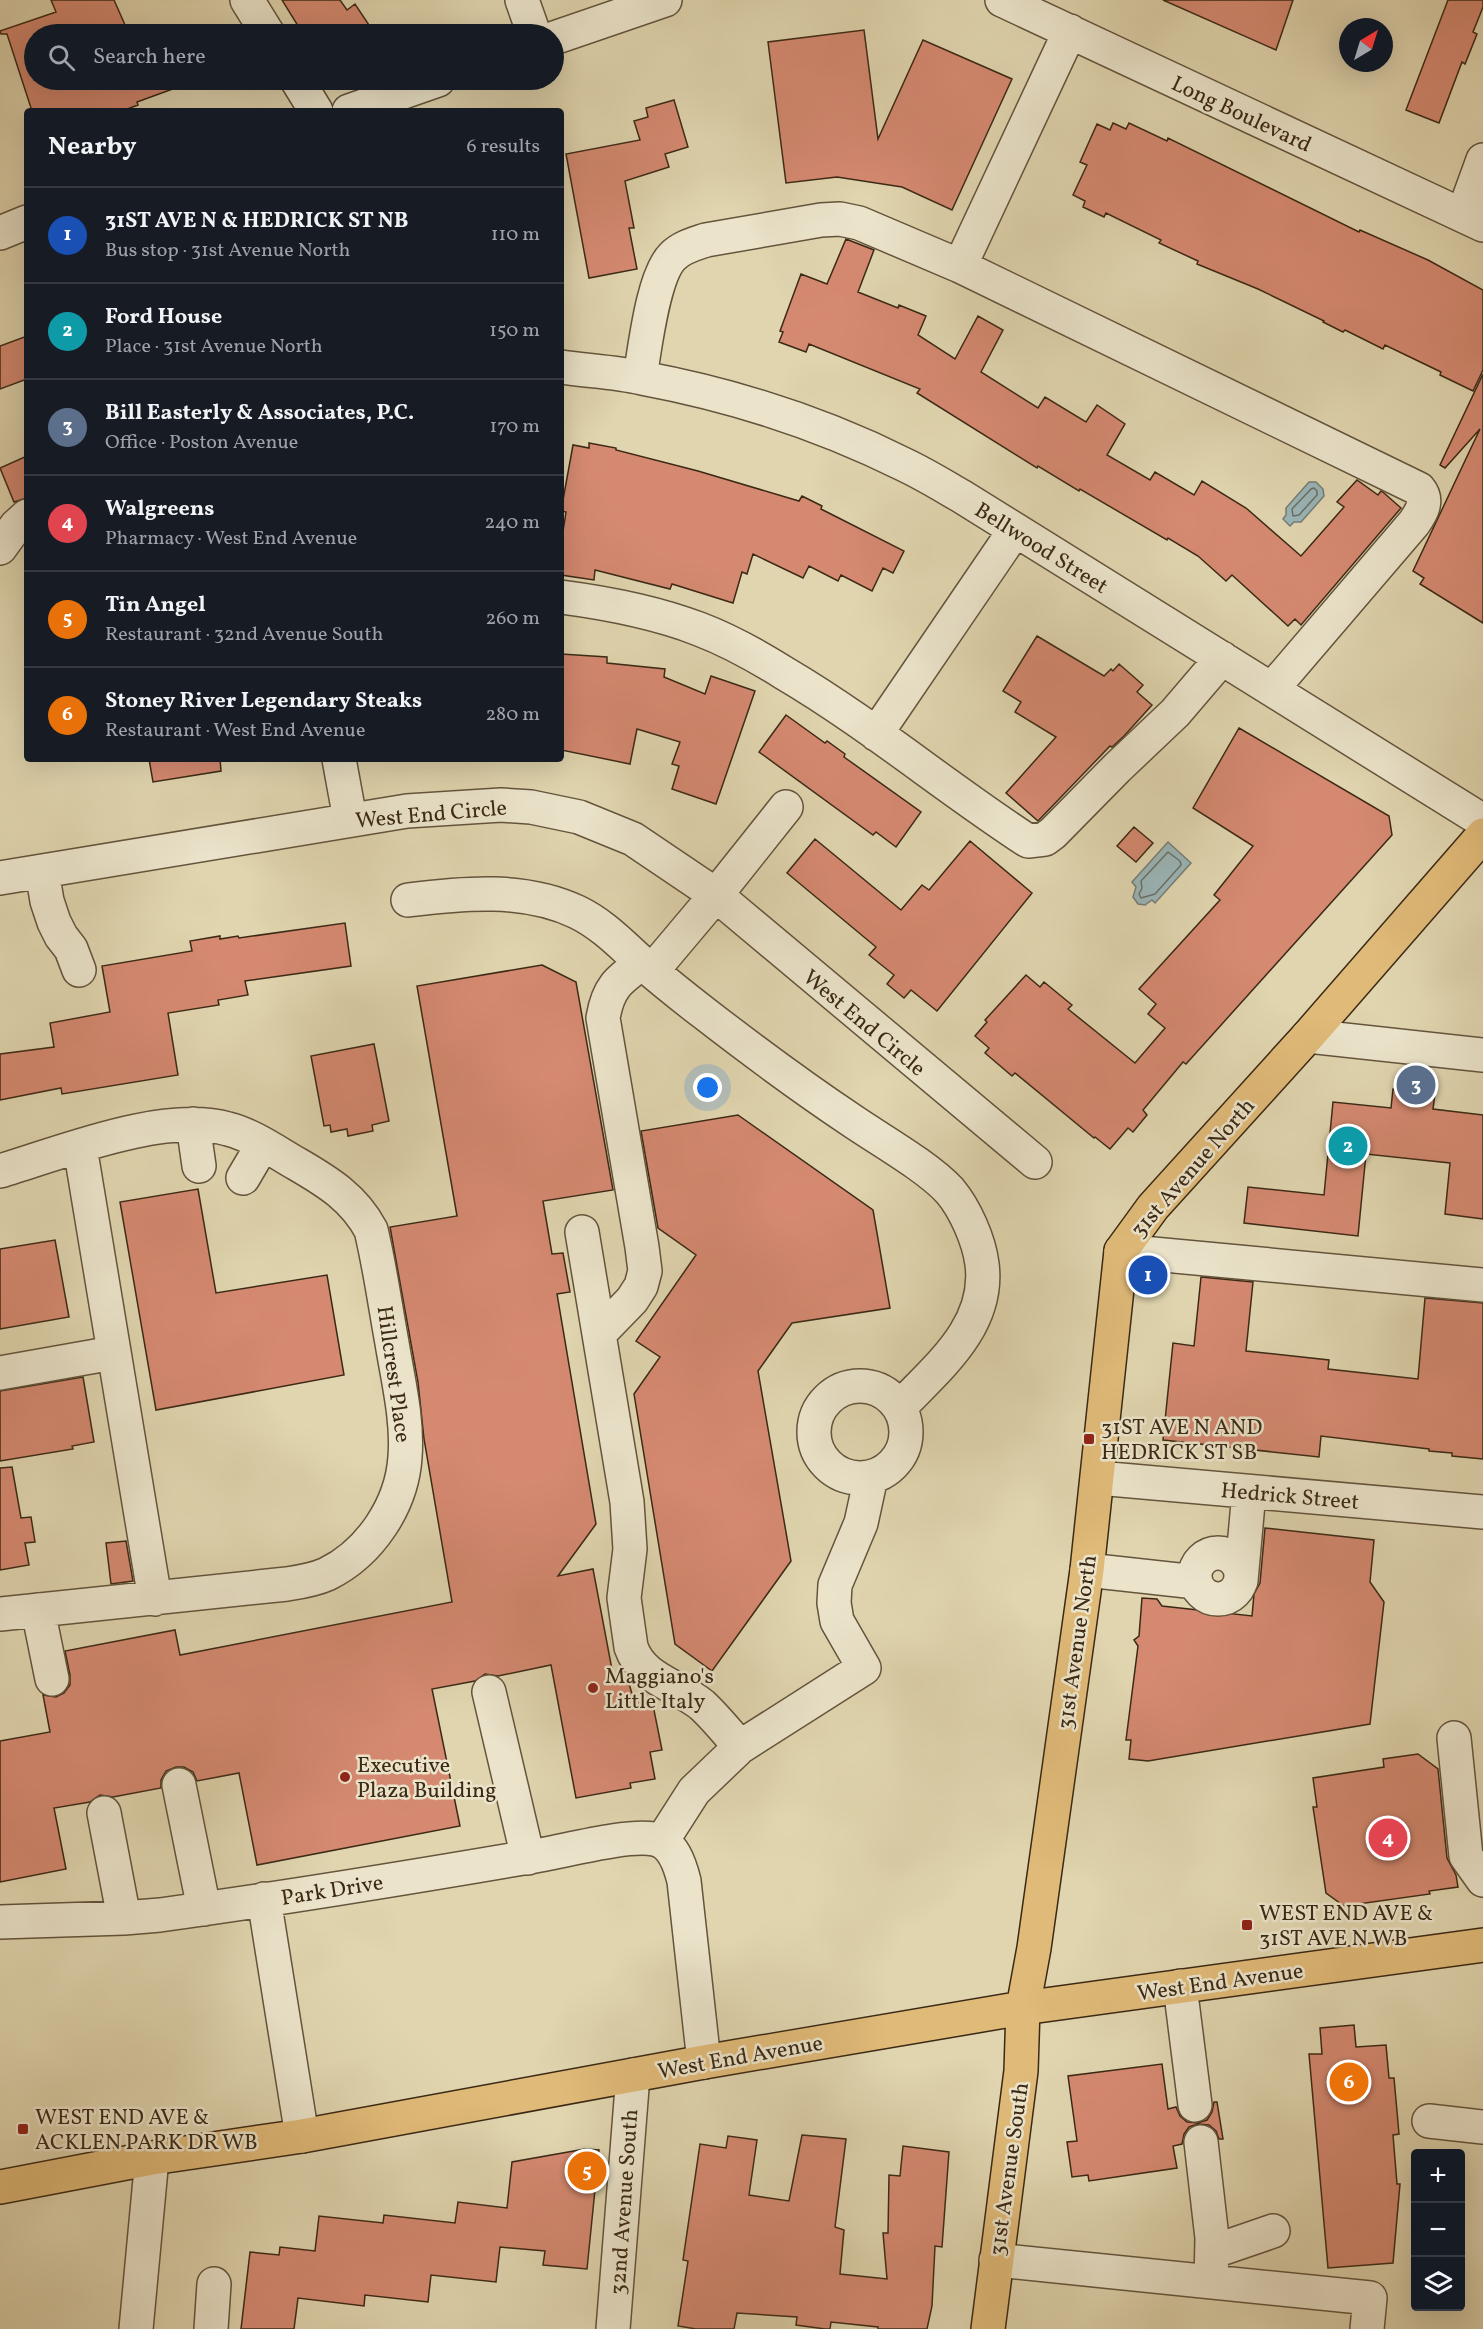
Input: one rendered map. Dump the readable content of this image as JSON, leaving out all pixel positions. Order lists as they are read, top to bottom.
{
  "streets": {
    "main road": ["31st Avenue North", "West End Avenue", "31st Avenue South"],
    "street": [
      "Long Boulevard",
      "Bellwood Street",
      "West End Circle",
      "Hillcrest Place",
      "Hedrick Street",
      "Park Drive",
      "32nd Avenue South"
    ]
  },
  "crossings": [
    ["31st Avenue North", "Hedrick Street"],
    ["31st Avenue North", "West End Avenue"],
    ["31st Avenue North", "31st Avenue South"],
    ["West End Avenue", "31st Avenue South"],
    ["West End Avenue", "32nd Avenue South"]
  ],
  "places": {
    "transit": ["31ST AVE N AND HEDRICK ST SB", "WEST END AVE & 31ST AVE N WB", "WEST END AVE & ACKLEN PARK DR WB"],
    "other": ["Maggiano's Little Italy", "Executive Plaza Building"]
  },
  "north": "top right",
  "page": {
    "search": "Search here",
    "heading": ["Nearby", "6 results"],
    "list": [
      {
        "mark": "1",
        "name": "31ST AVE N & HEDRICK ST NB",
        "note": "Bus stop · 31st Avenue North",
        "value": "110 m"
      },
      {
        "mark": "2",
        "name": "Ford House",
        "note": "Place · 31st Avenue North",
        "value": "150 m"
      },
      {
        "mark": "3",
        "name": "Bill Easterly & Associates, P.C.",
        "note": "Office · Poston Avenue",
        "value": "170 m"
      },
      {
        "mark": "4",
        "name": "Walgreens",
        "note": "Pharmacy · West End Avenue",
        "value": "240 m"
      },
      {
        "mark": "5",
        "name": "Tin Angel",
        "note": "Restaurant · 32nd Avenue South",
        "value": "260 m"
      },
      {
        "mark": "6",
        "name": "Stoney River Legendary Steaks",
        "note": "Restaurant · West End Avenue",
        "value": "280 m"
      }
    ],
    "pins": [
      "3",
      "2",
      "1",
      "4",
      "6",
      "5"
    ],
    "map_buttons": ["+", "−"]
  }
}
